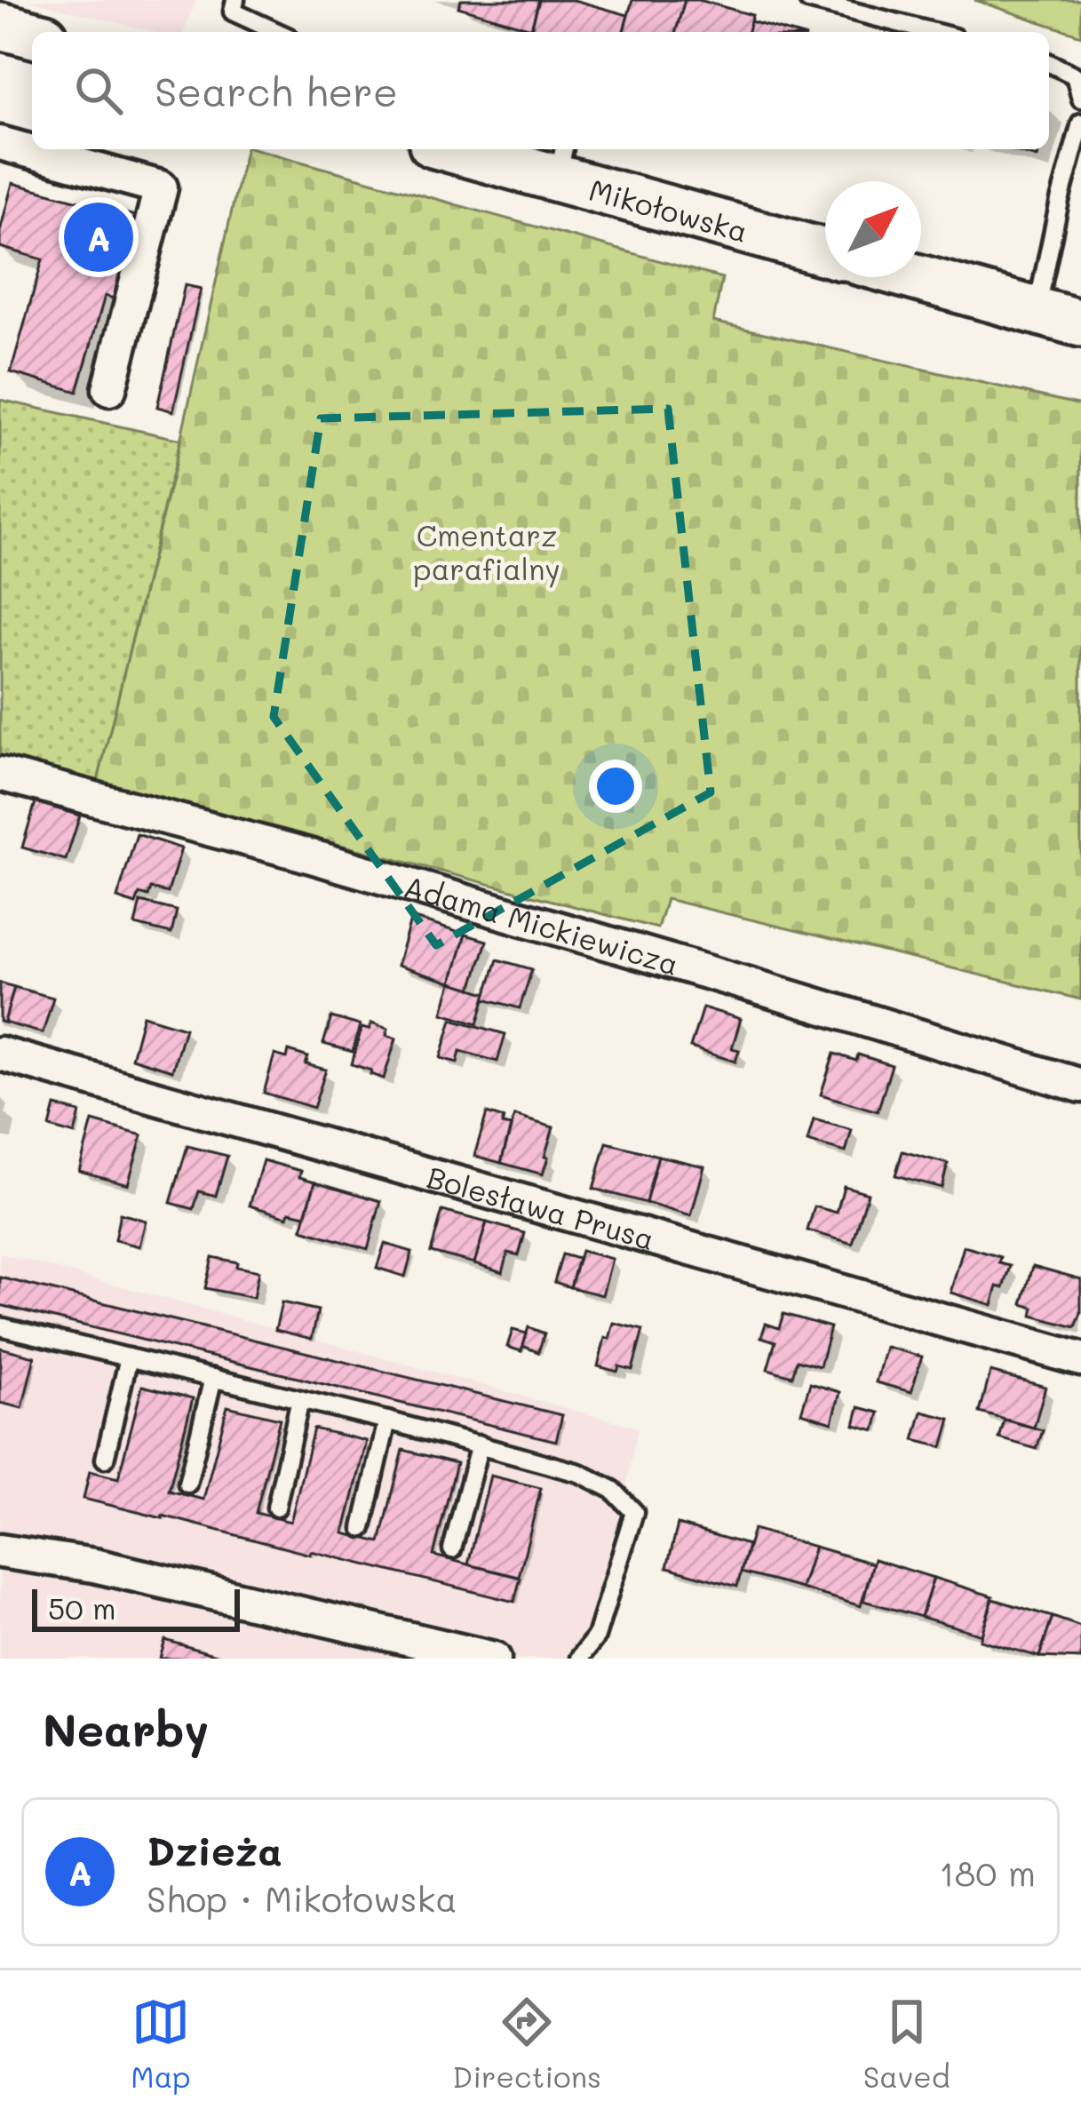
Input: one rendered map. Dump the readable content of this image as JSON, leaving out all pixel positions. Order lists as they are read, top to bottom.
{
  "streets": {
    "street": ["Mikołowska", "Adama Mickiewicza", "Bolesława Prusa"]
  },
  "parks": ["Cmentarz parafialny"],
  "scale_bar": "50 m",
  "north": "top right",
  "page": {
    "search": "Search here",
    "pins": "A",
    "scale": "50 m",
    "heading": "Nearby",
    "list": [
      {
        "mark": "A",
        "name": "Dzieża",
        "note": "Shop · Mikołowska",
        "value": "180 m"
      }
    ],
    "nav": ["Map", "Directions", "Saved"]
  }
}
